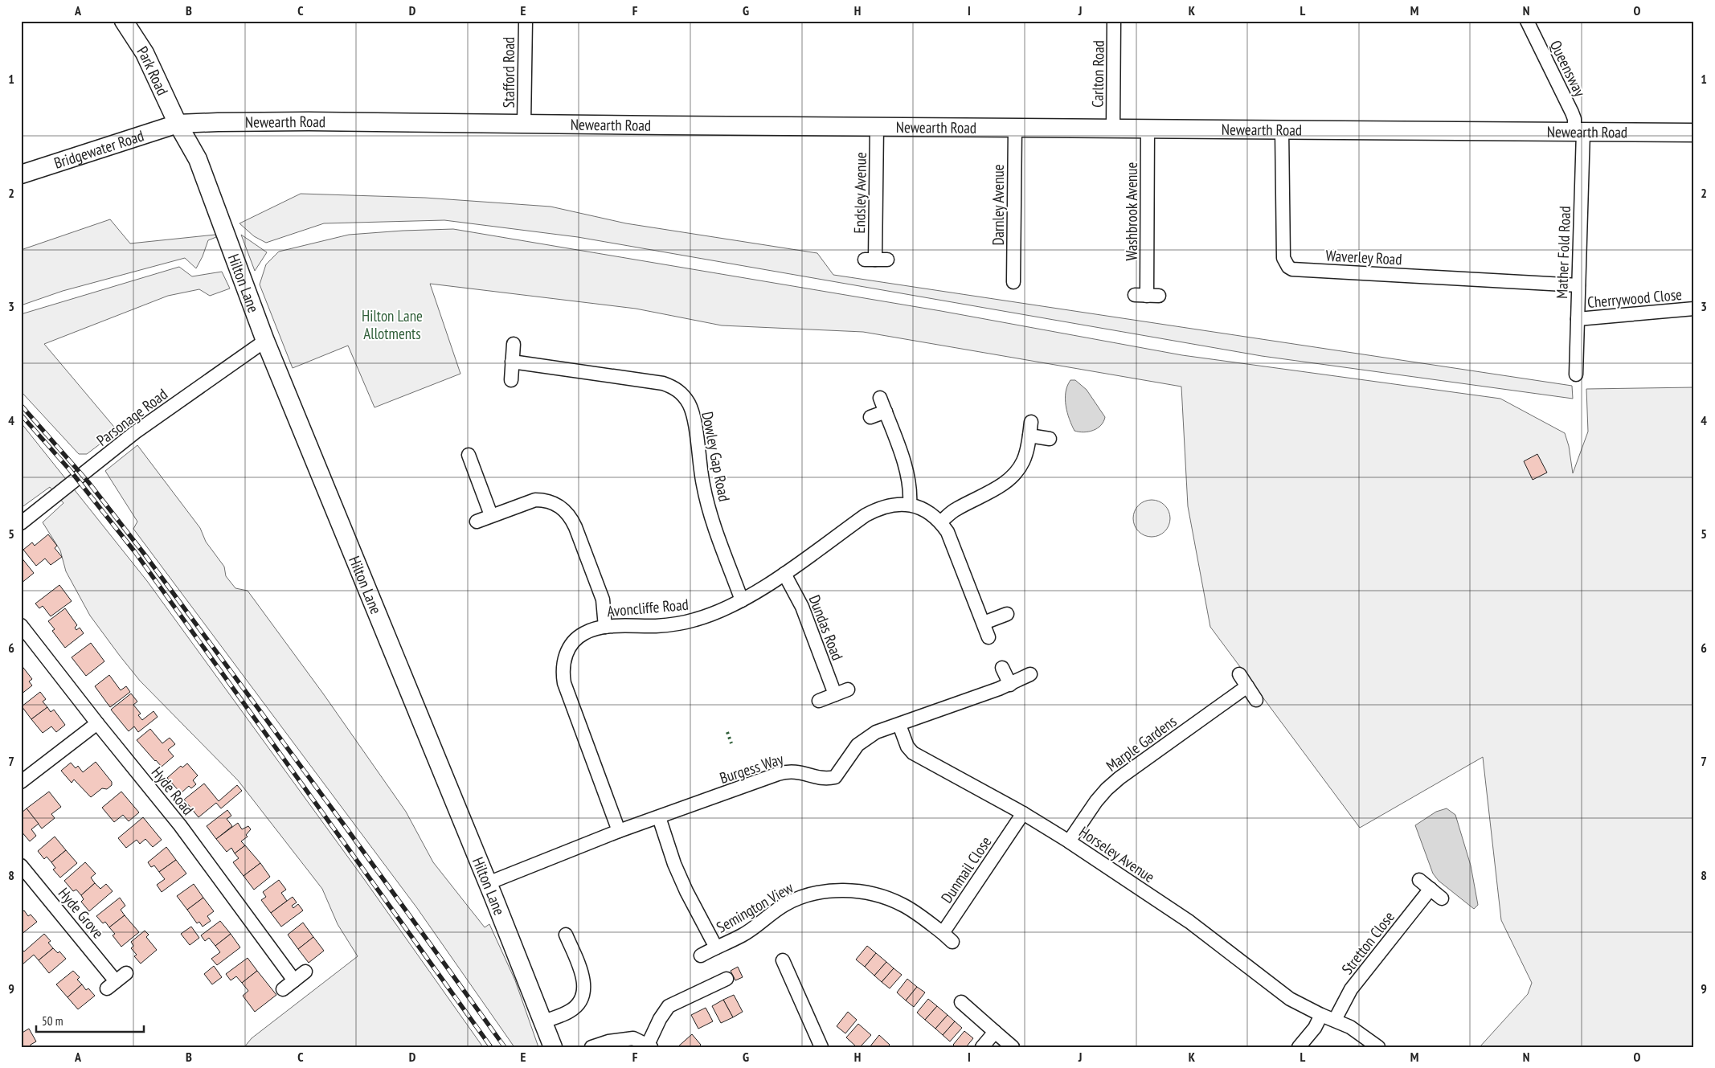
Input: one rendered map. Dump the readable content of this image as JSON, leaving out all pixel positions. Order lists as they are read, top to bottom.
{
  "streets": {
    "main road": [
      "Park Road",
      "Newearth Road",
      "Bridgewater Road",
      "Hilton Lane"
    ],
    "street": [
      "Queensway",
      "Stafford Road",
      "Carlton Road",
      "Endsley Avenue",
      "Darnley Avenue",
      "Washbrook Avenue",
      "Mather Fold Road",
      "Waverley Road",
      "Cherrywood Close",
      "Parsonage Road",
      "Dowley Gap Road",
      "Avoncliffe Road",
      "Dundas Road",
      "Marple Gardens",
      "Burgess Way",
      "Hyde Road",
      "Horseley Avenue",
      "Dunmail Close",
      "Semington View",
      "Hyde Grove",
      "Stretton Close"
    ]
  },
  "crossings": [
    ["Queensway", "Newearth Road"],
    ["Queensway", "Mather Fold Road"],
    ["Park Road", "Newearth Road"],
    ["Park Road", "Bridgewater Road"],
    ["Park Road", "Hilton Lane"],
    ["Stafford Road", "Newearth Road"],
    ["Carlton Road", "Newearth Road"],
    ["Newearth Road", "Bridgewater Road"],
    ["Newearth Road", "Endsley Avenue"],
    ["Newearth Road", "Darnley Avenue"],
    ["Newearth Road", "Washbrook Avenue"],
    ["Newearth Road", "Mather Fold Road"],
    ["Newearth Road", "Waverley Road"],
    ["Newearth Road", "Hilton Lane"],
    ["Bridgewater Road", "Hilton Lane"],
    ["Mather Fold Road", "Waverley Road"],
    ["Mather Fold Road", "Cherrywood Close"],
    ["Hilton Lane", "Parsonage Road"],
    ["Hilton Lane", "Burgess Way"],
    ["Dowley Gap Road", "Avoncliffe Road"],
    ["Avoncliffe Road", "Dundas Road"],
    ["Avoncliffe Road", "Burgess Way"],
    ["Marple Gardens", "Horseley Avenue"],
    ["Burgess Way", "Horseley Avenue"],
    ["Burgess Way", "Semington View"],
    ["Horseley Avenue", "Dunmail Close"],
    ["Horseley Avenue", "Stretton Close"],
    ["Dunmail Close", "Semington View"]
  ],
  "parks": ["Hilton Lane Allotments"],
  "scale_bar": "50 m",
  "grid": {
    "columns": [
      "A",
      "B",
      "C",
      "D",
      "E",
      "F",
      "G",
      "H",
      "I",
      "J",
      "K",
      "L",
      "M",
      "N",
      "O"
    ],
    "rows": [
      "1",
      "2",
      "3",
      "4",
      "5",
      "6",
      "7",
      "8",
      "9"
    ]
  }
}
